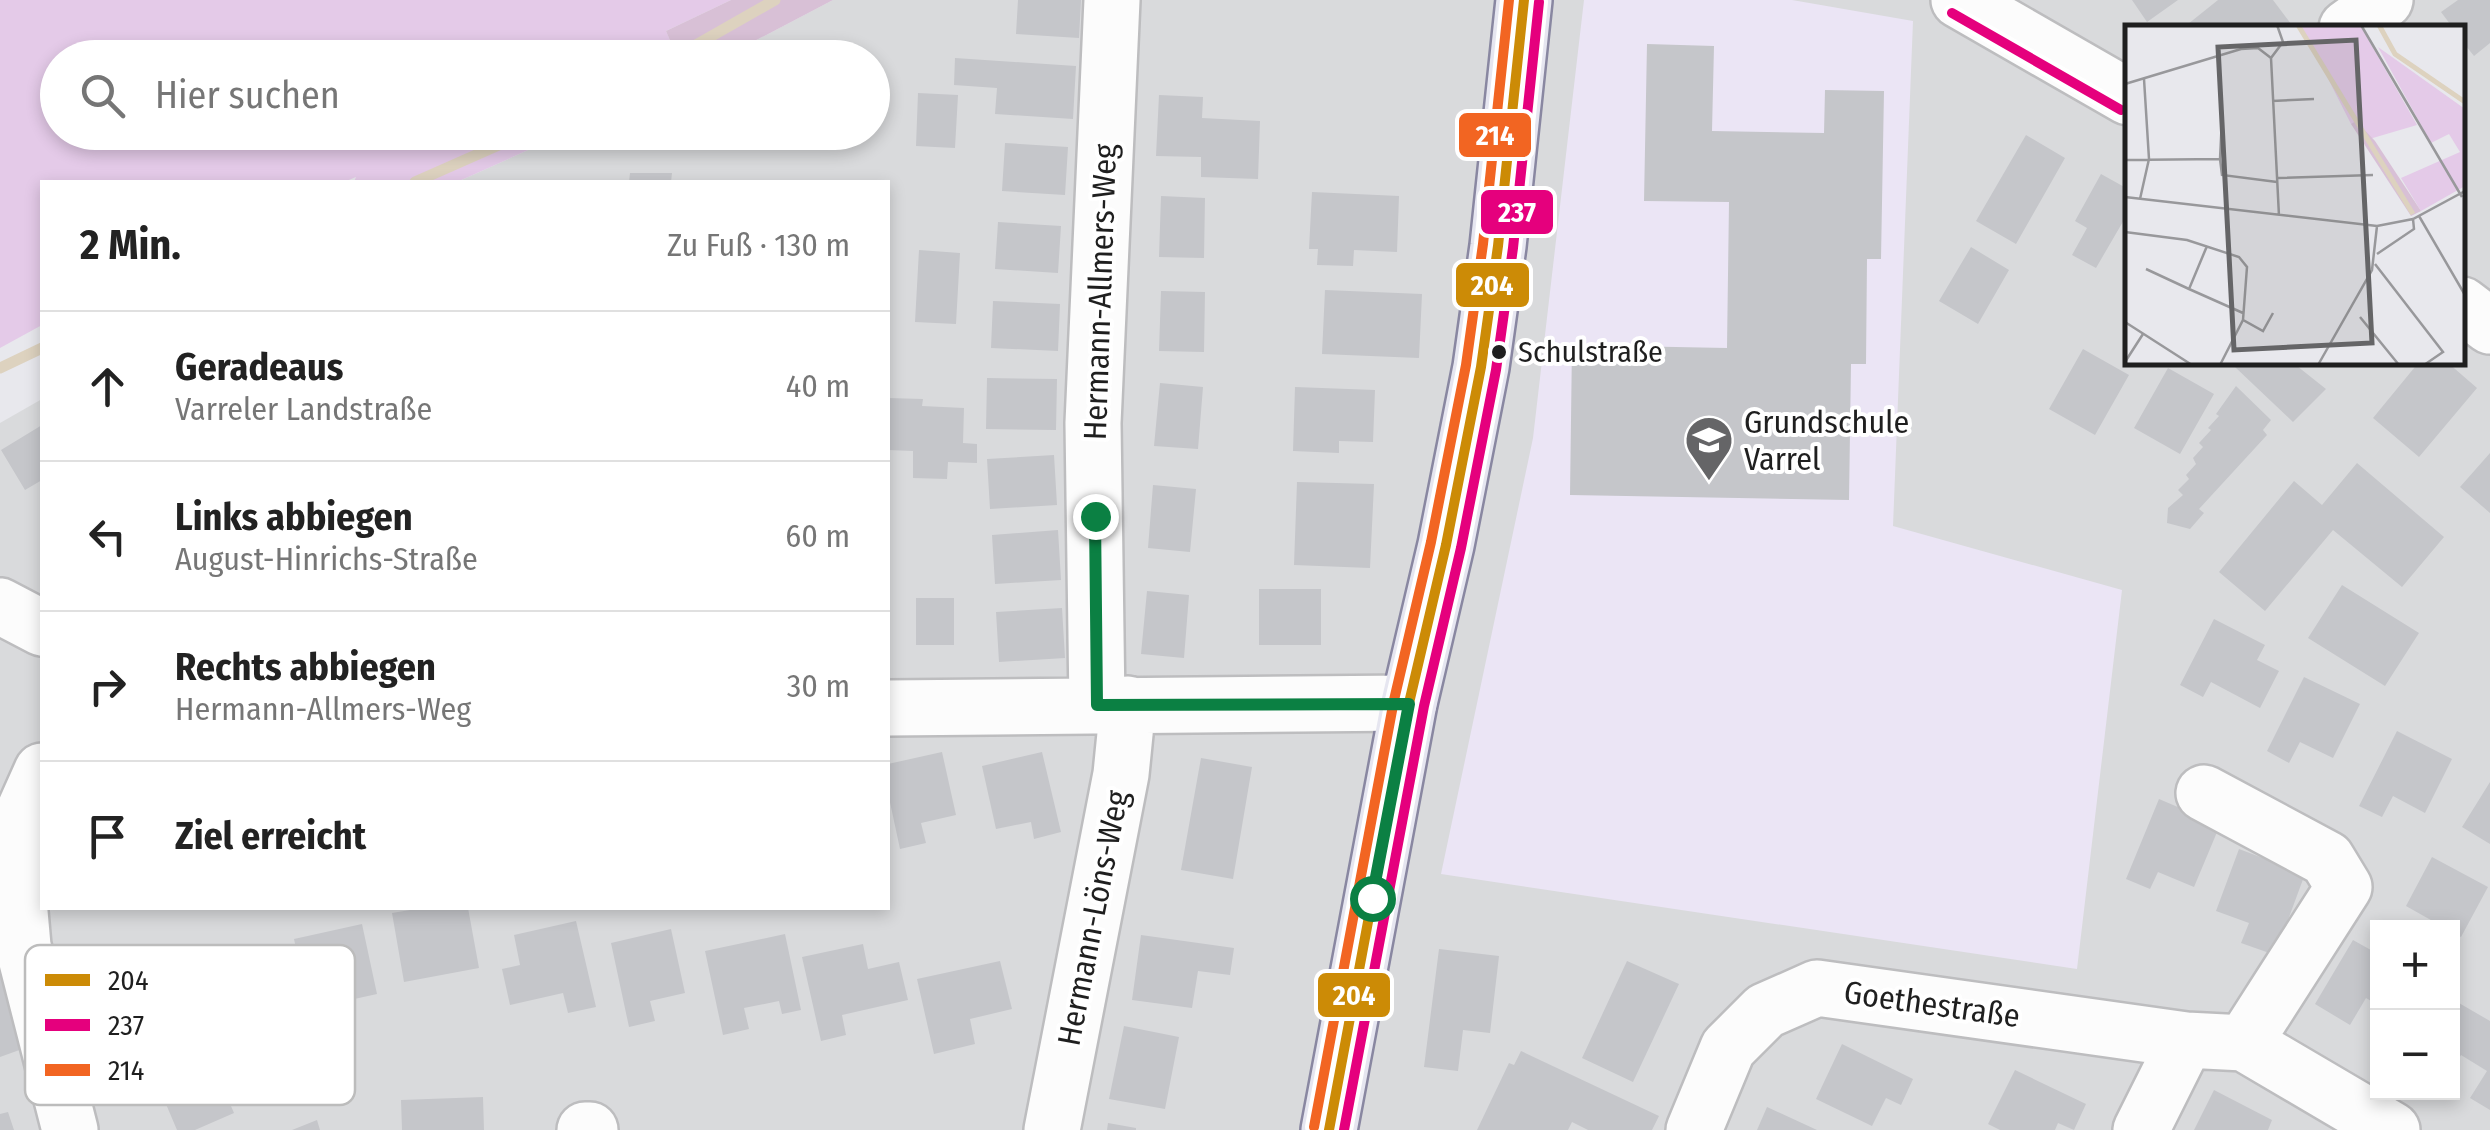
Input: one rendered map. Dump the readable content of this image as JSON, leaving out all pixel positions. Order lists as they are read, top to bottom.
{
  "streets": {
    "street": ["Hermann-Allmers-Weg", "Hermann-Löns-Weg", "Goethestraße"]
  },
  "crossings": [
    ["Hermann-Allmers-Weg", "Hermann-Löns-Weg"]
  ],
  "places": {
    "other": ["Schulstraße"],
    "school or university": ["Grundschule Varrel"]
  },
  "lines": ["transit line 204", "transit line 214", "transit line 237"],
  "legend": ["204", "237", "214"],
  "page": {
    "search": "Hier suchen",
    "heading": ["2 Min.", "Zu Fuß · 130 m"],
    "list": [
      ["Geradeaus", "Varreler Landstraße", "40 m"],
      ["Links abbiegen", "August-Hinrichs-Straße", "60 m"],
      ["Rechts abbiegen", "Hermann-Allmers-Weg", "30 m"],
      "Ziel erreicht"
    ],
    "map_buttons": ["+", "−"]
  }
}
